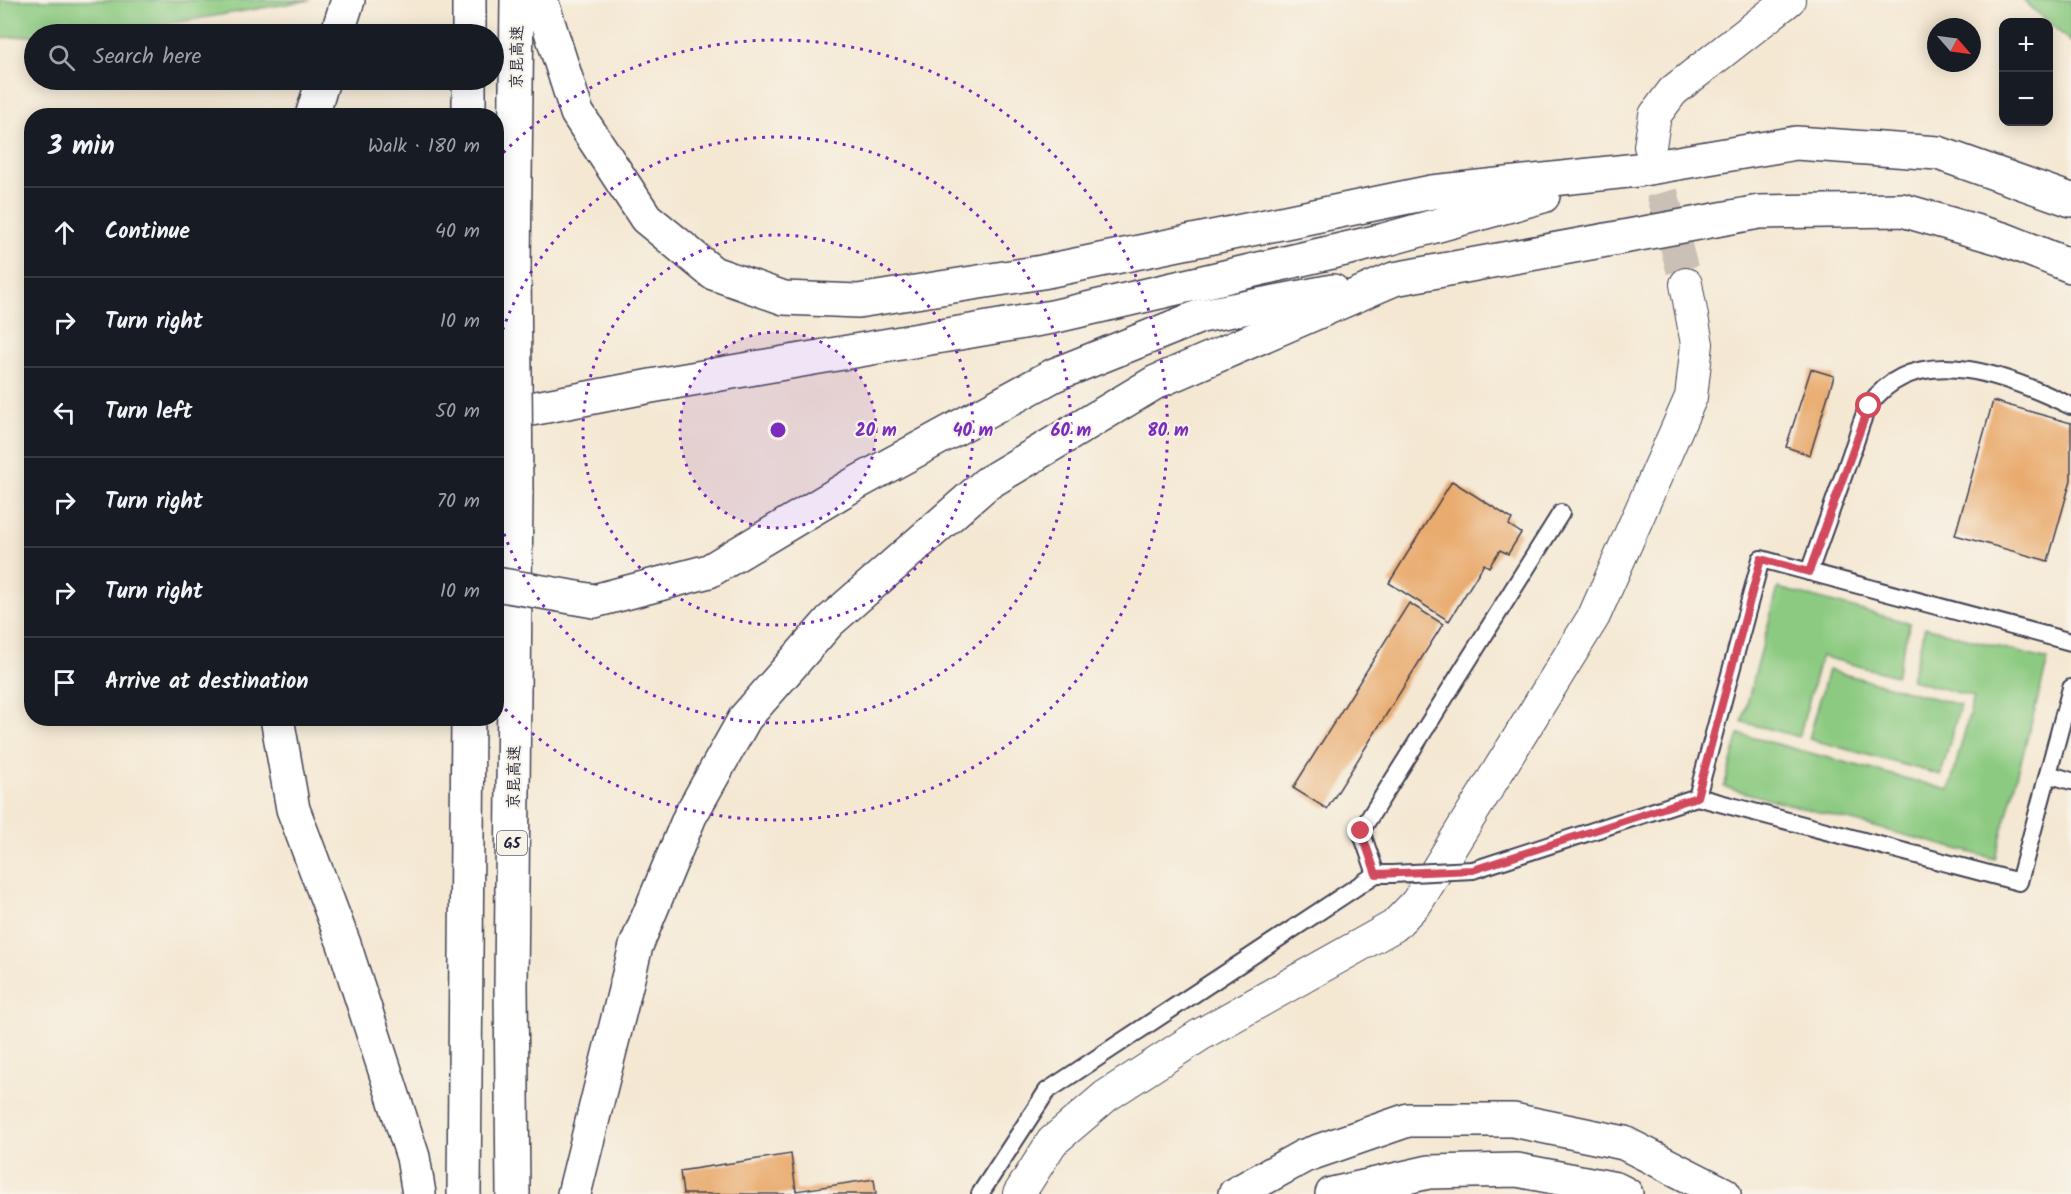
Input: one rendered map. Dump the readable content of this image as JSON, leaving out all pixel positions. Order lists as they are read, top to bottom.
{
  "streets": {
    "main road": ["京昆高速", "G5"]
  },
  "north": "bottom right",
  "page": {
    "map_buttons": ["+", "−"],
    "search": "Search here",
    "heading": ["3 min", "Walk · 180 m"],
    "list": [
      ["Continue", "40 m"],
      ["Turn right", "10 m"],
      ["Turn left", "50 m"],
      ["Turn right", "70 m"],
      ["Turn right", "10 m"],
      "Arrive at destination"
    ]
  },
  "rings": [
    "20 m",
    "40 m",
    "60 m",
    "80 m"
  ]
}
